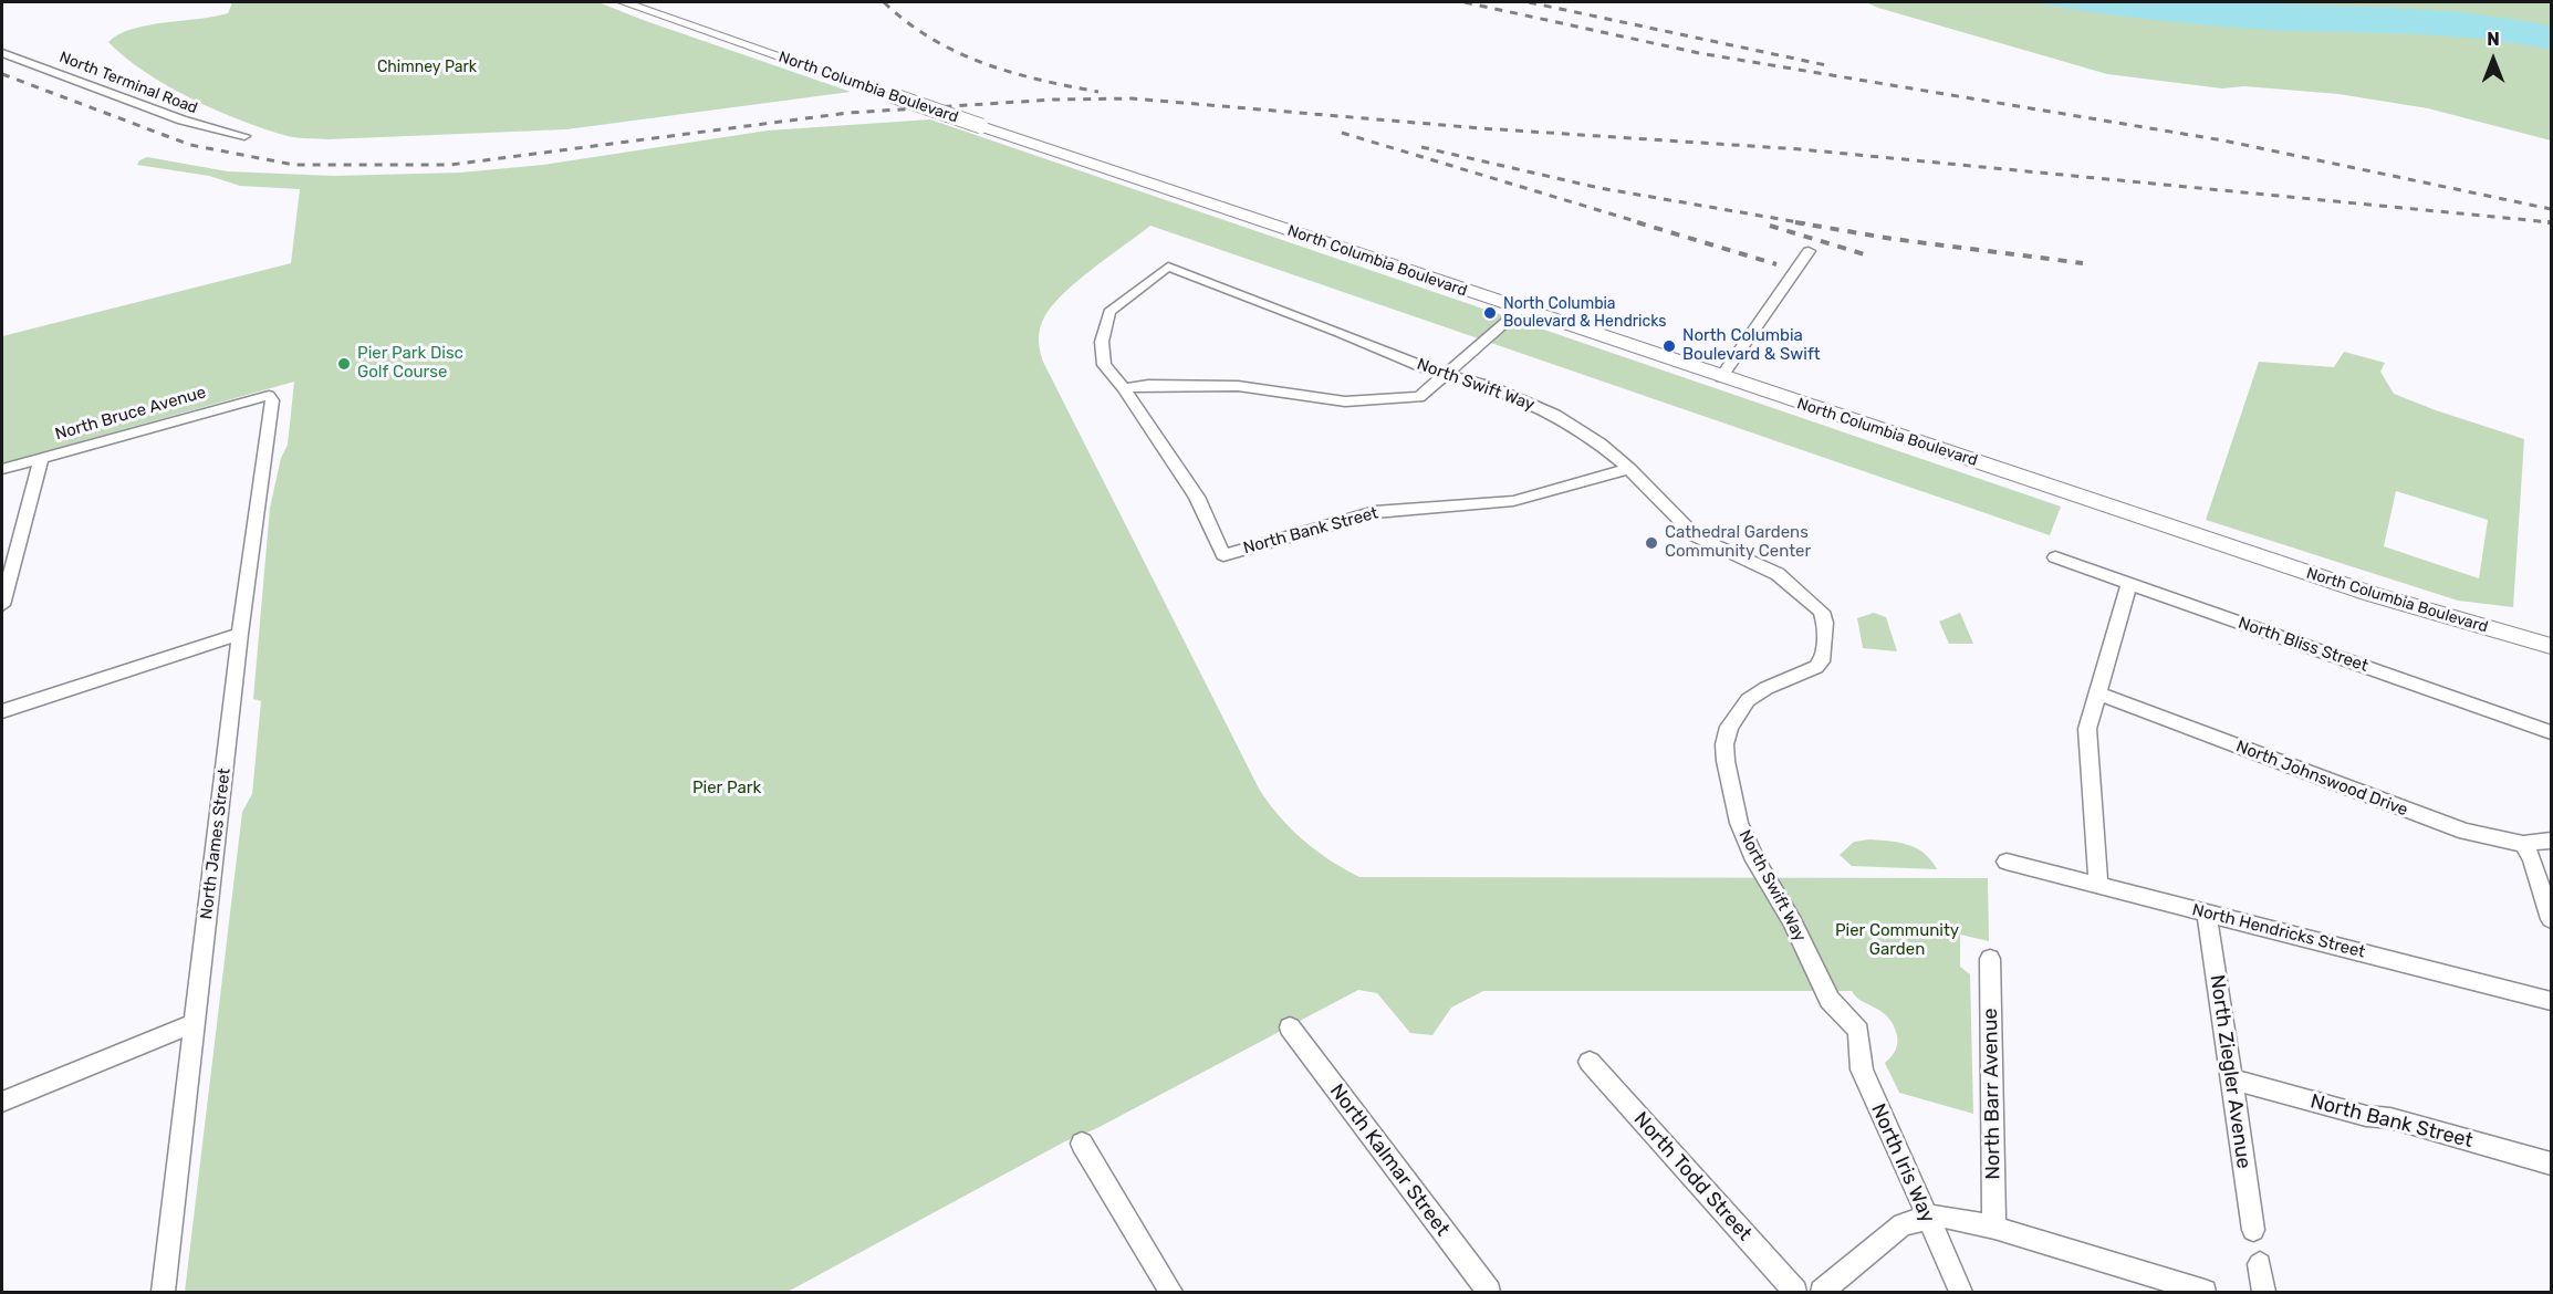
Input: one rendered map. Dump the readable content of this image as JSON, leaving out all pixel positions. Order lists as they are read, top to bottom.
{
  "streets": {
    "main road": ["North Columbia Boulevard"],
    "street": [
      "North Terminal Road",
      "North Swift Way",
      "North Bruce Avenue",
      "North Bank Street",
      "North Bliss Street",
      "North Johnswood Drive",
      "North James Street",
      "North Hendricks Street",
      "North Ziegler Avenue",
      "North Barr Avenue",
      "North Kalmar Street",
      "North Iris Way",
      "North Todd Street"
    ]
  },
  "crossings": [
    ["North Swift Way", "North Bank Street"],
    ["North Swift Way", "North Iris Way"],
    ["North Bruce Avenue", "North James Street"],
    ["North Bank Street", "North Ziegler Avenue"],
    ["North Hendricks Street", "North Ziegler Avenue"]
  ],
  "parks": ["Chimney Park", "Pier Park", "Pier Community Garden"],
  "places": [
    "North Columbia Boulevard & Hendricks",
    "North Columbia Boulevard & Swift",
    "Pier Park Disc Golf Course",
    "Cathedral Gardens Community Center"
  ],
  "north": "top"
}
